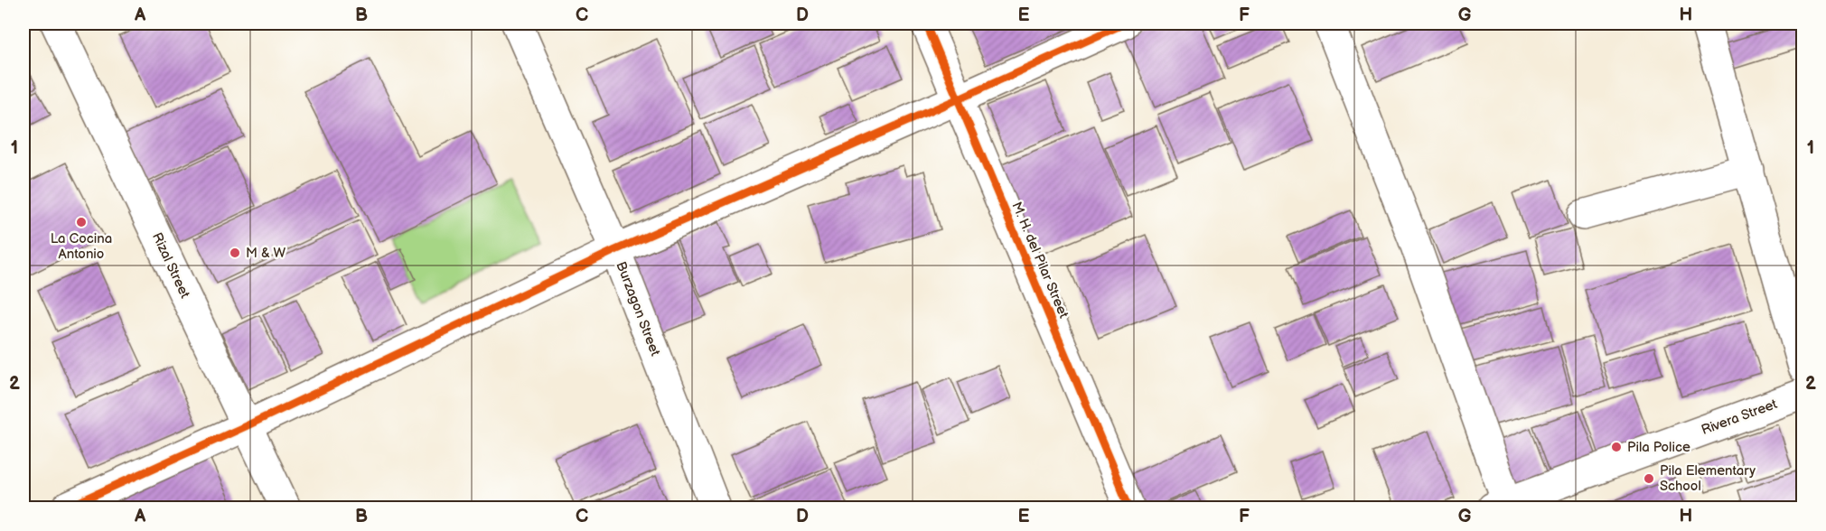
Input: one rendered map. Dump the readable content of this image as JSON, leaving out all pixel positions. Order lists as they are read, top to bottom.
{
  "streets": {
    "street": [
      "M. H. del Pilar Street",
      "Rizal Street",
      "Burzagon Street",
      "Rivera Street"
    ]
  },
  "places": [
    "La Cocina Antonio",
    "M & W",
    "Pila Police",
    "Pila Elementary School"
  ],
  "grid": {
    "columns": [
      "A",
      "B",
      "C",
      "D",
      "E",
      "F",
      "G",
      "H"
    ],
    "rows": ["1", "2"]
  }
}
